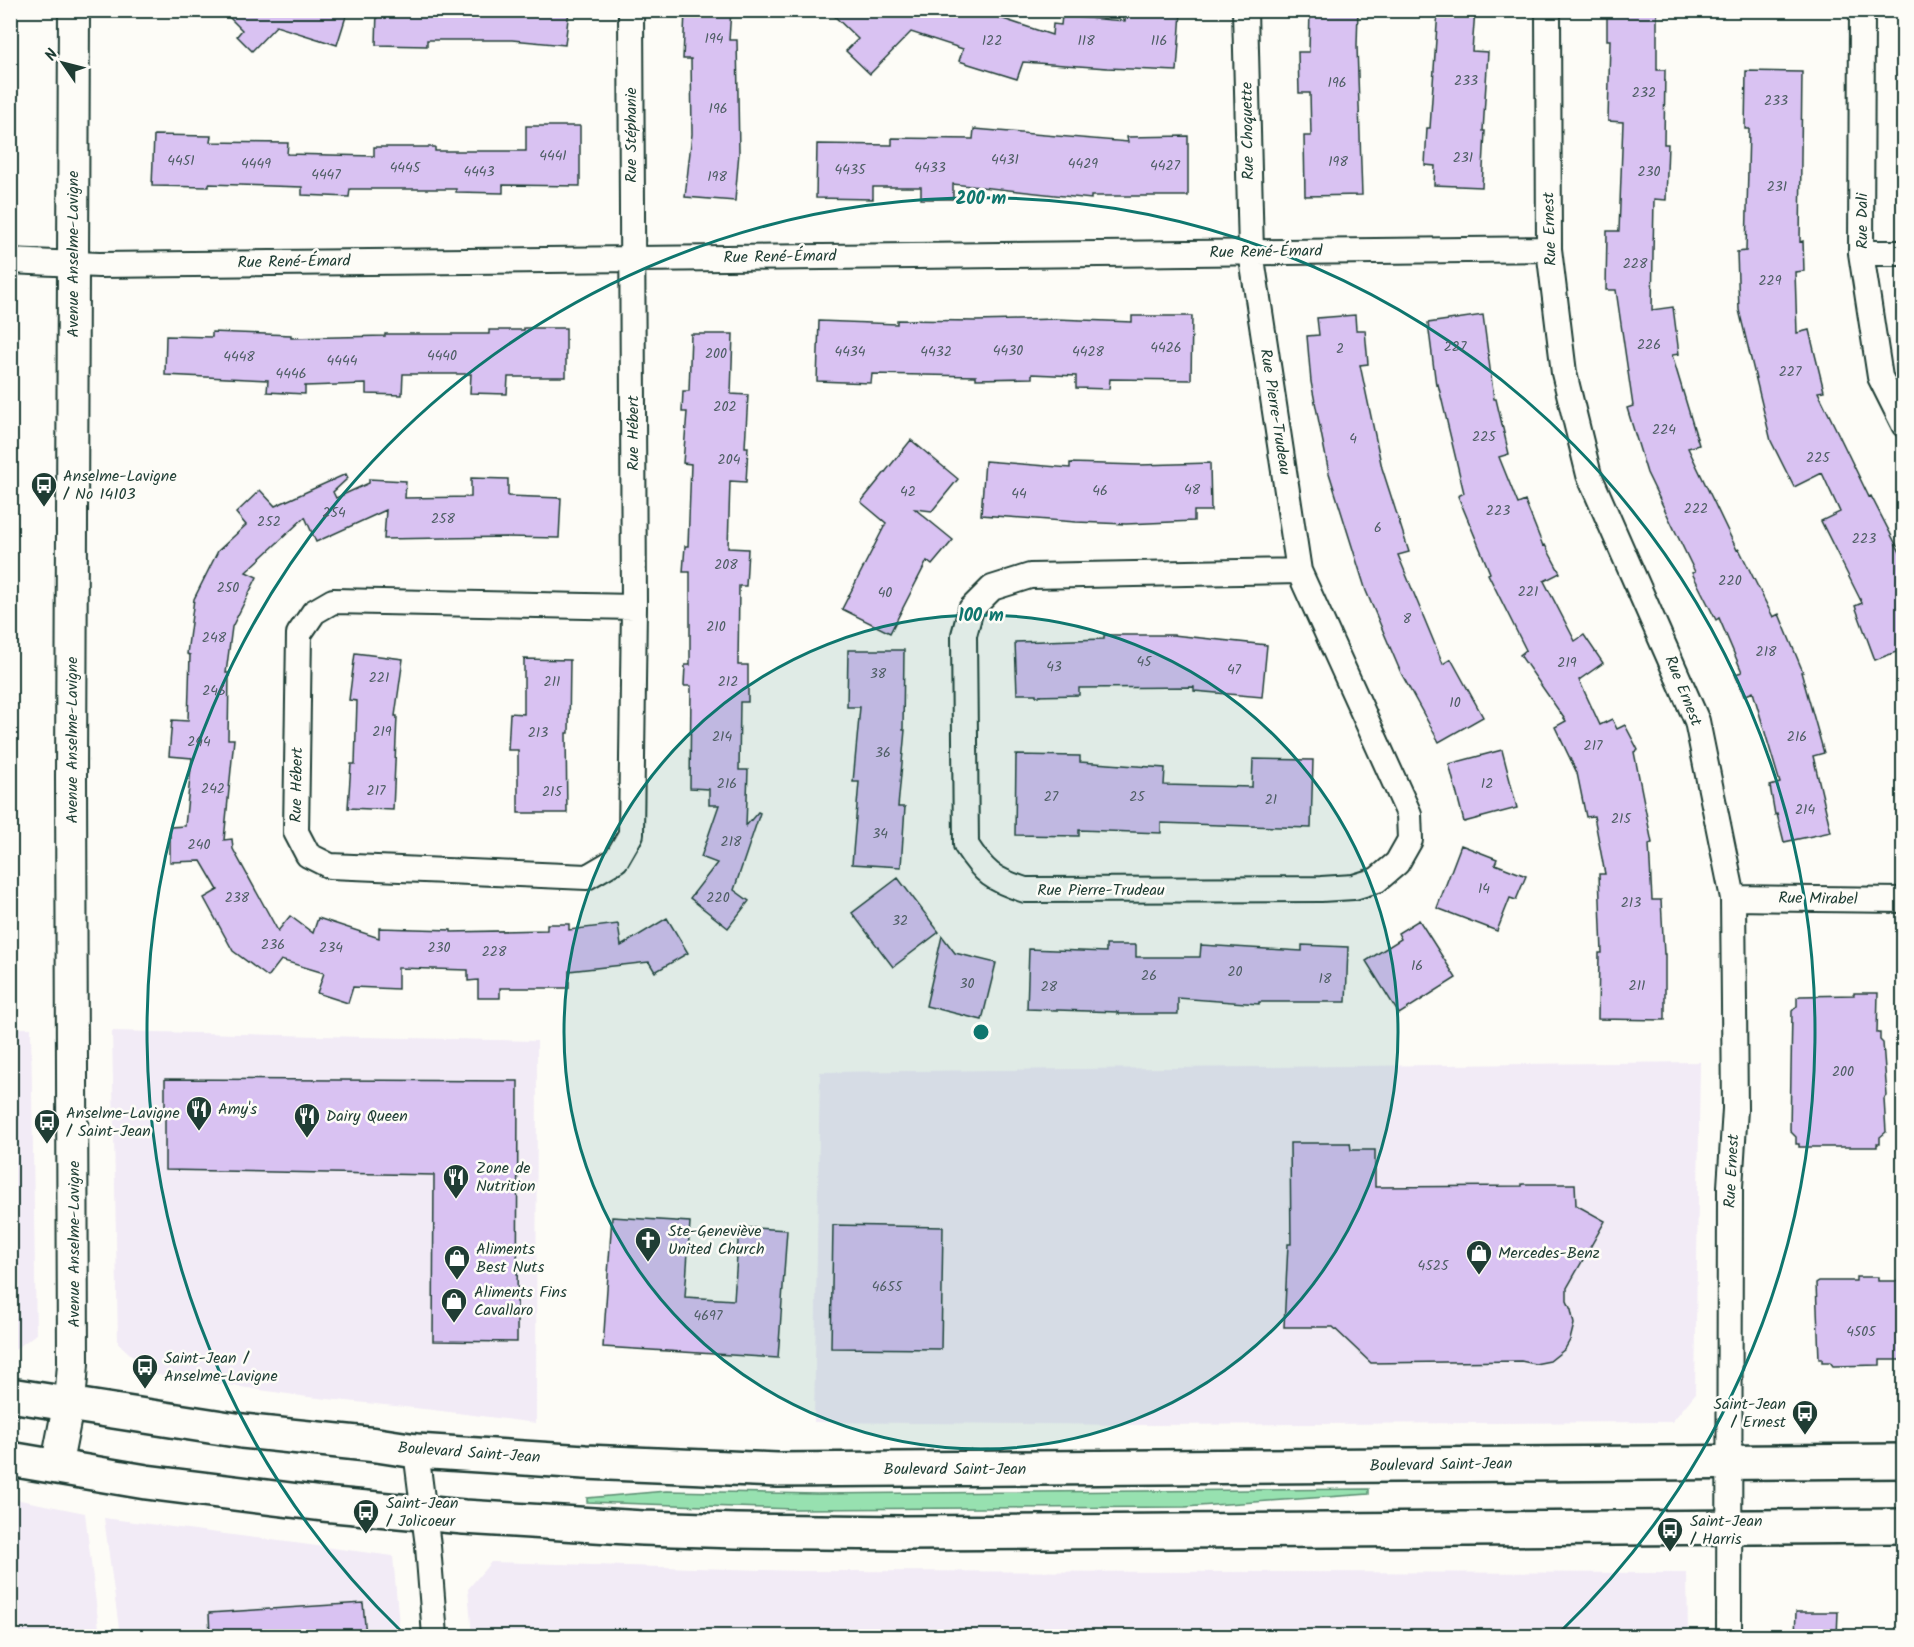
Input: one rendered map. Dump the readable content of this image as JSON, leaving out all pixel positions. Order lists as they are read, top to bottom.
{
  "streets": {
    "main road": ["Boulevard Saint-Jean"],
    "street": [
      "Rue Choquette",
      "Rue Stéphanie",
      "Rue Dali",
      "Rue Ernest",
      "Rue René-Émard",
      "Avenue Anselme-Lavigne",
      "Rue Pierre-Trudeau",
      "Rue Hébert",
      "Rue Mirabel"
    ]
  },
  "crossings": [
    ["Rue Choquette", "Rue René-Émard"],
    ["Rue Choquette", "Rue Pierre-Trudeau"],
    ["Rue Stéphanie", "Rue René-Émard"],
    ["Rue Stéphanie", "Rue Hébert"],
    ["Rue Ernest", "Rue René-Émard"],
    ["Rue Ernest", "Rue Mirabel"],
    ["Rue Ernest", "Boulevard Saint-Jean"],
    ["Rue René-Émard", "Avenue Anselme-Lavigne"],
    ["Rue René-Émard", "Rue Pierre-Trudeau"],
    ["Rue René-Émard", "Rue Hébert"],
    ["Avenue Anselme-Lavigne", "Boulevard Saint-Jean"]
  ],
  "places": {
    "bus stop": [
      "Anselme-Lavigne / No 14103",
      "Anselme-Lavigne / Saint-Jean",
      "Saint-Jean / Anselme-Lavigne",
      "Saint-Jean / Ernest",
      "Saint-Jean / Jolicoeur",
      "Saint-Jean / Harris"
    ],
    "restaurant": ["Amy's", "Dairy Queen", "Zone de Nutrition"],
    "church": ["Ste-Geneviève United Church"],
    "shop": ["Mercedes-Benz", "Aliments Best Nuts", "Aliments Fins Cavallaro"]
  },
  "house_numbers": [
    "194",
    "122",
    "118",
    "116",
    "233",
    "196",
    "232",
    "233",
    "196",
    "4441",
    "231",
    "4431",
    "4451",
    "198",
    "4449",
    "4429",
    "4427",
    "4445",
    "4433",
    "4435",
    "4443",
    "230",
    "4447",
    "198",
    "231",
    "228",
    "229",
    "226",
    "227",
    "4426",
    "2",
    "4430",
    "4434",
    "4432",
    "4428",
    "200",
    "4440",
    "4448",
    "4444",
    "227",
    "4446",
    "202",
    "224",
    "225",
    "4",
    "225",
    "204",
    "48",
    "46",
    "42",
    "44",
    "222",
    "223",
    "254",
    "258",
    "252",
    "6",
    "223",
    "208",
    "220",
    "250",
    "221",
    "40",
    "8",
    "210",
    "248",
    "218",
    "45",
    "219",
    "43",
    "47",
    "38",
    "221",
    "211",
    "212",
    "246",
    "10",
    "219",
    "213",
    "214",
    "216",
    "244",
    "217",
    "36",
    "216",
    "12",
    "242",
    "217",
    "215",
    "27",
    "25",
    "21",
    "214",
    "215",
    "34",
    "218",
    "240",
    "14",
    "238",
    "220",
    "213",
    "32",
    "236",
    "234",
    "230",
    "228",
    "16",
    "20",
    "26",
    "18",
    "30",
    "211",
    "28",
    "200",
    "4525",
    "4655",
    "4697",
    "4505"
  ],
  "north": "top left",
  "rings": ["200 m", "100 m"]
}
